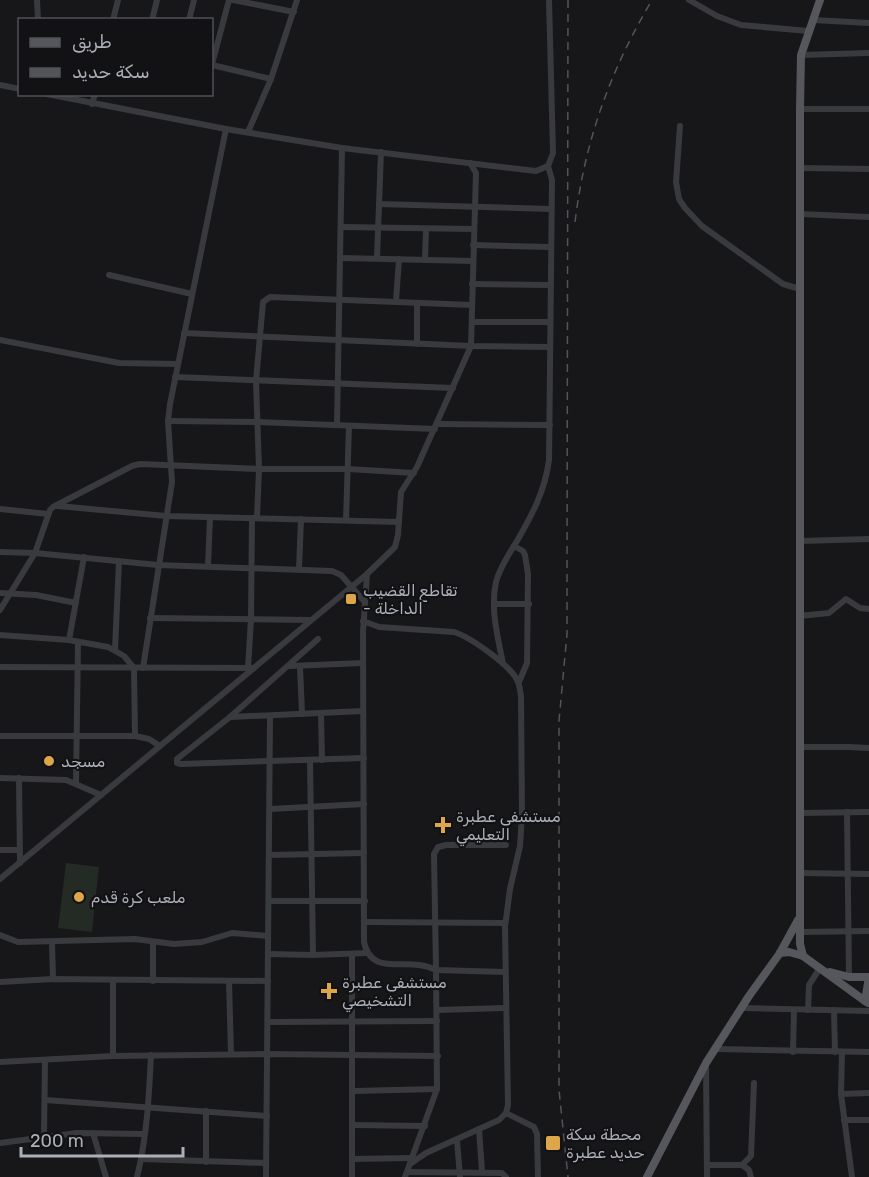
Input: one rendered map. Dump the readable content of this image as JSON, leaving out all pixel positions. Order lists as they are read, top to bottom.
{
  "places": {
    "transit": ["تقاطع القضيب - الداخلة", "محطة سكة حديد عطبرة"],
    "other": ["مسجد", "ملعب كرة قدم"],
    "health": ["مستشفى عطبرة التعليمي", "مستشفى عطبرة التشخيصي"]
  },
  "legend": ["طريق", "سكة حديد"],
  "scale_bar": "200 m"
}
